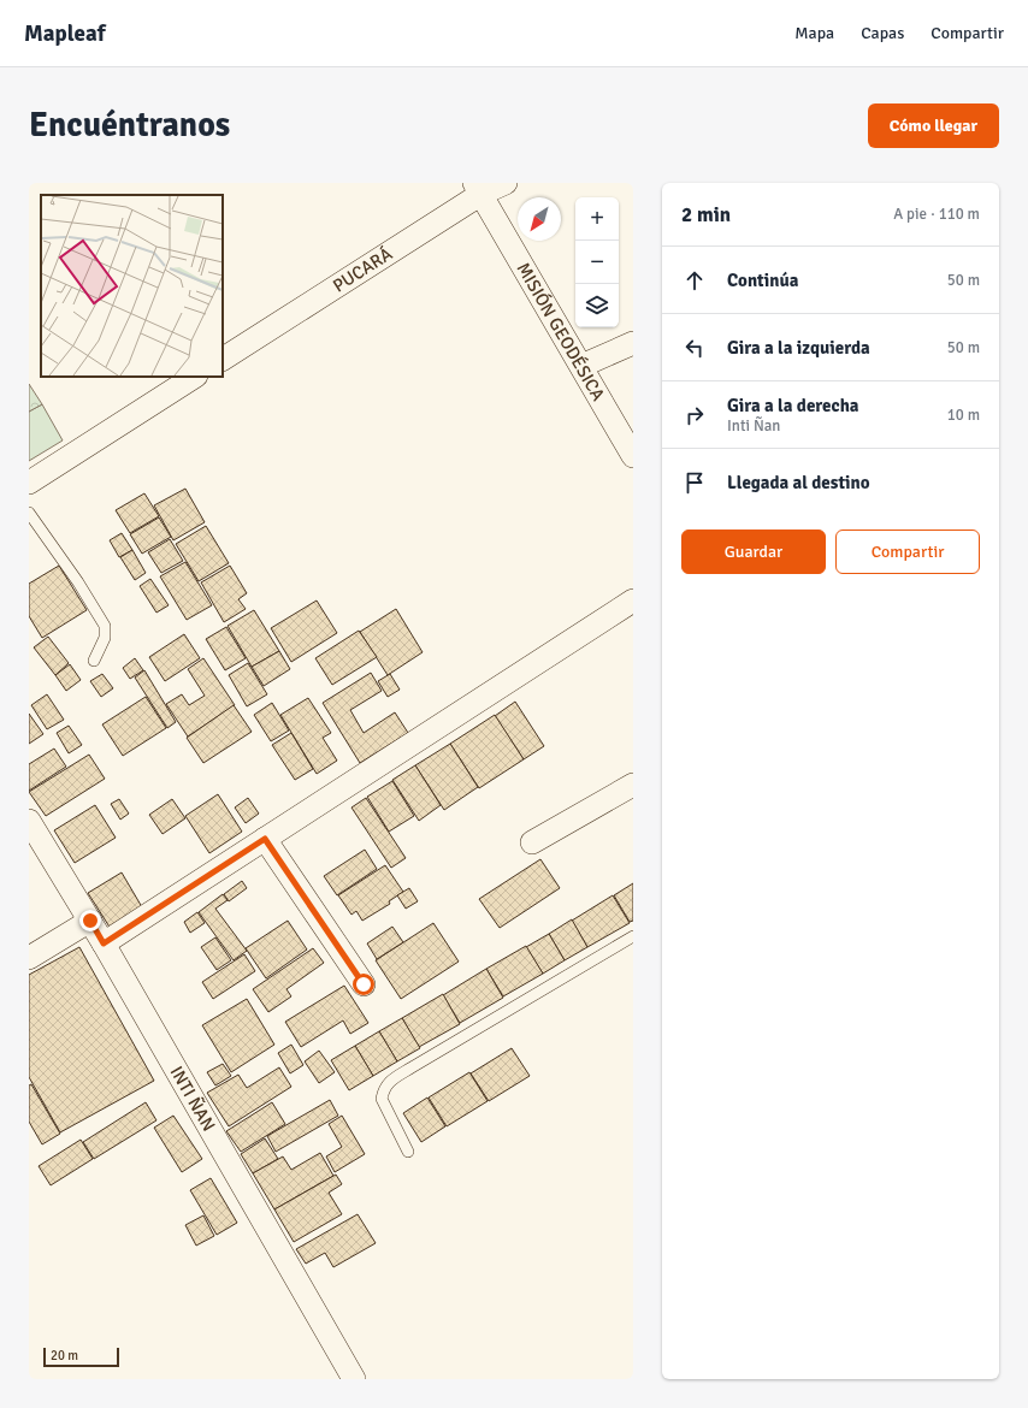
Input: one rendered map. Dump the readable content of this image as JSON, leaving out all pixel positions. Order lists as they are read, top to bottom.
{
  "streets": {
    "street": ["PUCARÁ", "MISIÓN GEODÉSICA", "INTI ÑAN"]
  },
  "crossings": [
    ["PUCARÁ", "MISIÓN GEODÉSICA"]
  ],
  "scale_bar": "20 m",
  "north": "bottom left",
  "page": {
    "header": "Mapleaf",
    "nav": ["Mapa", "Capas", "Compartir"],
    "buttons": [
      "Cómo llegar",
      ["Guardar", "Compartir"]
    ],
    "title": "Encuéntranos",
    "heading": ["2 min", "A pie · 110 m"],
    "map_buttons": ["+", "−"],
    "list": [
      ["Continúa", "50 m"],
      ["Gira a la izquierda", "50 m"],
      ["Gira a la derecha", "Inti Ñan", "10 m"],
      "Llegada al destino"
    ],
    "scale": "20 m"
  }
}
